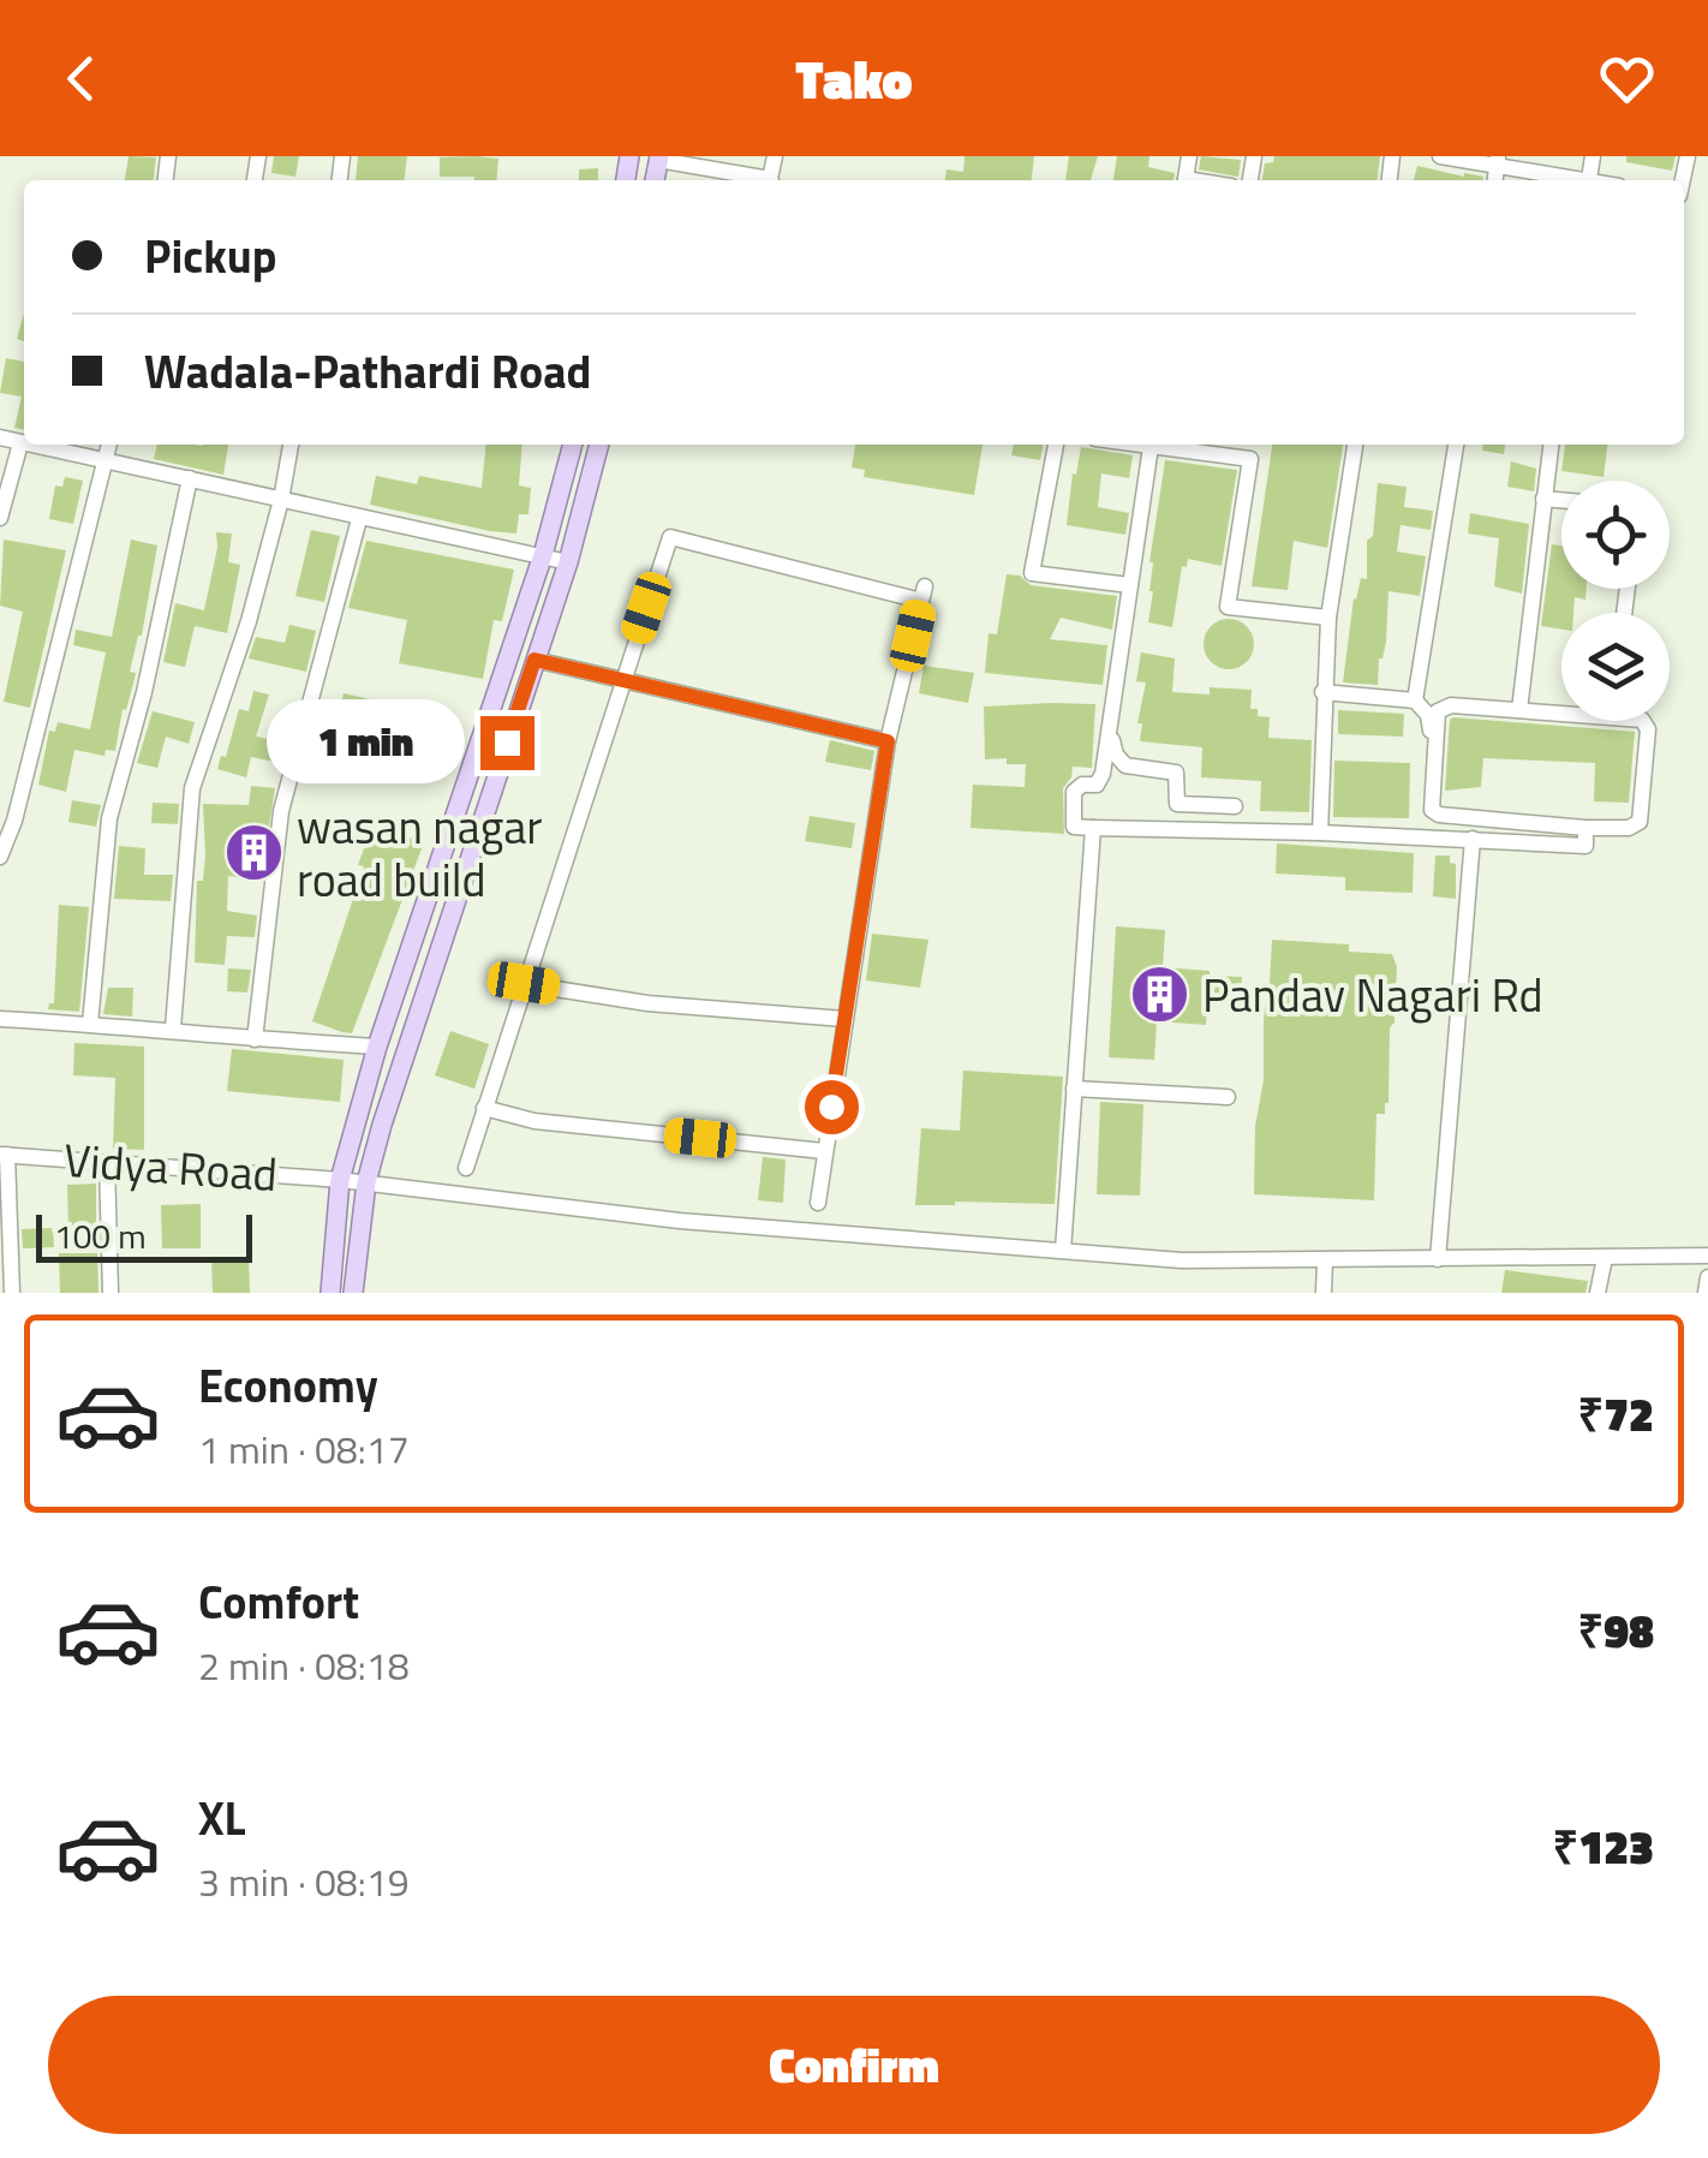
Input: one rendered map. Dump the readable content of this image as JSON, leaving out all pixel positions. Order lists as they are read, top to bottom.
{
  "streets": {
    "street": ["Vidya Road"]
  },
  "places": {
    "building": ["wasan nagar road build", "Pandav Nagari Rd"]
  },
  "scale_bar": "100 m",
  "page": {
    "header": "Tako",
    "banner": ["Pickup", "Wadala-Pathardi Road"],
    "bubble": "1 min",
    "scale": "100 m",
    "list": [
      {
        "name": "Economy",
        "note": "1 min · 08:17",
        "value": "₹72"
      },
      {
        "name": "Comfort",
        "note": "2 min · 08:18",
        "value": "₹98"
      },
      {
        "name": "XL",
        "note": "3 min · 08:19",
        "value": "₹123"
      }
    ],
    "buttons": "Confirm"
  }
}
